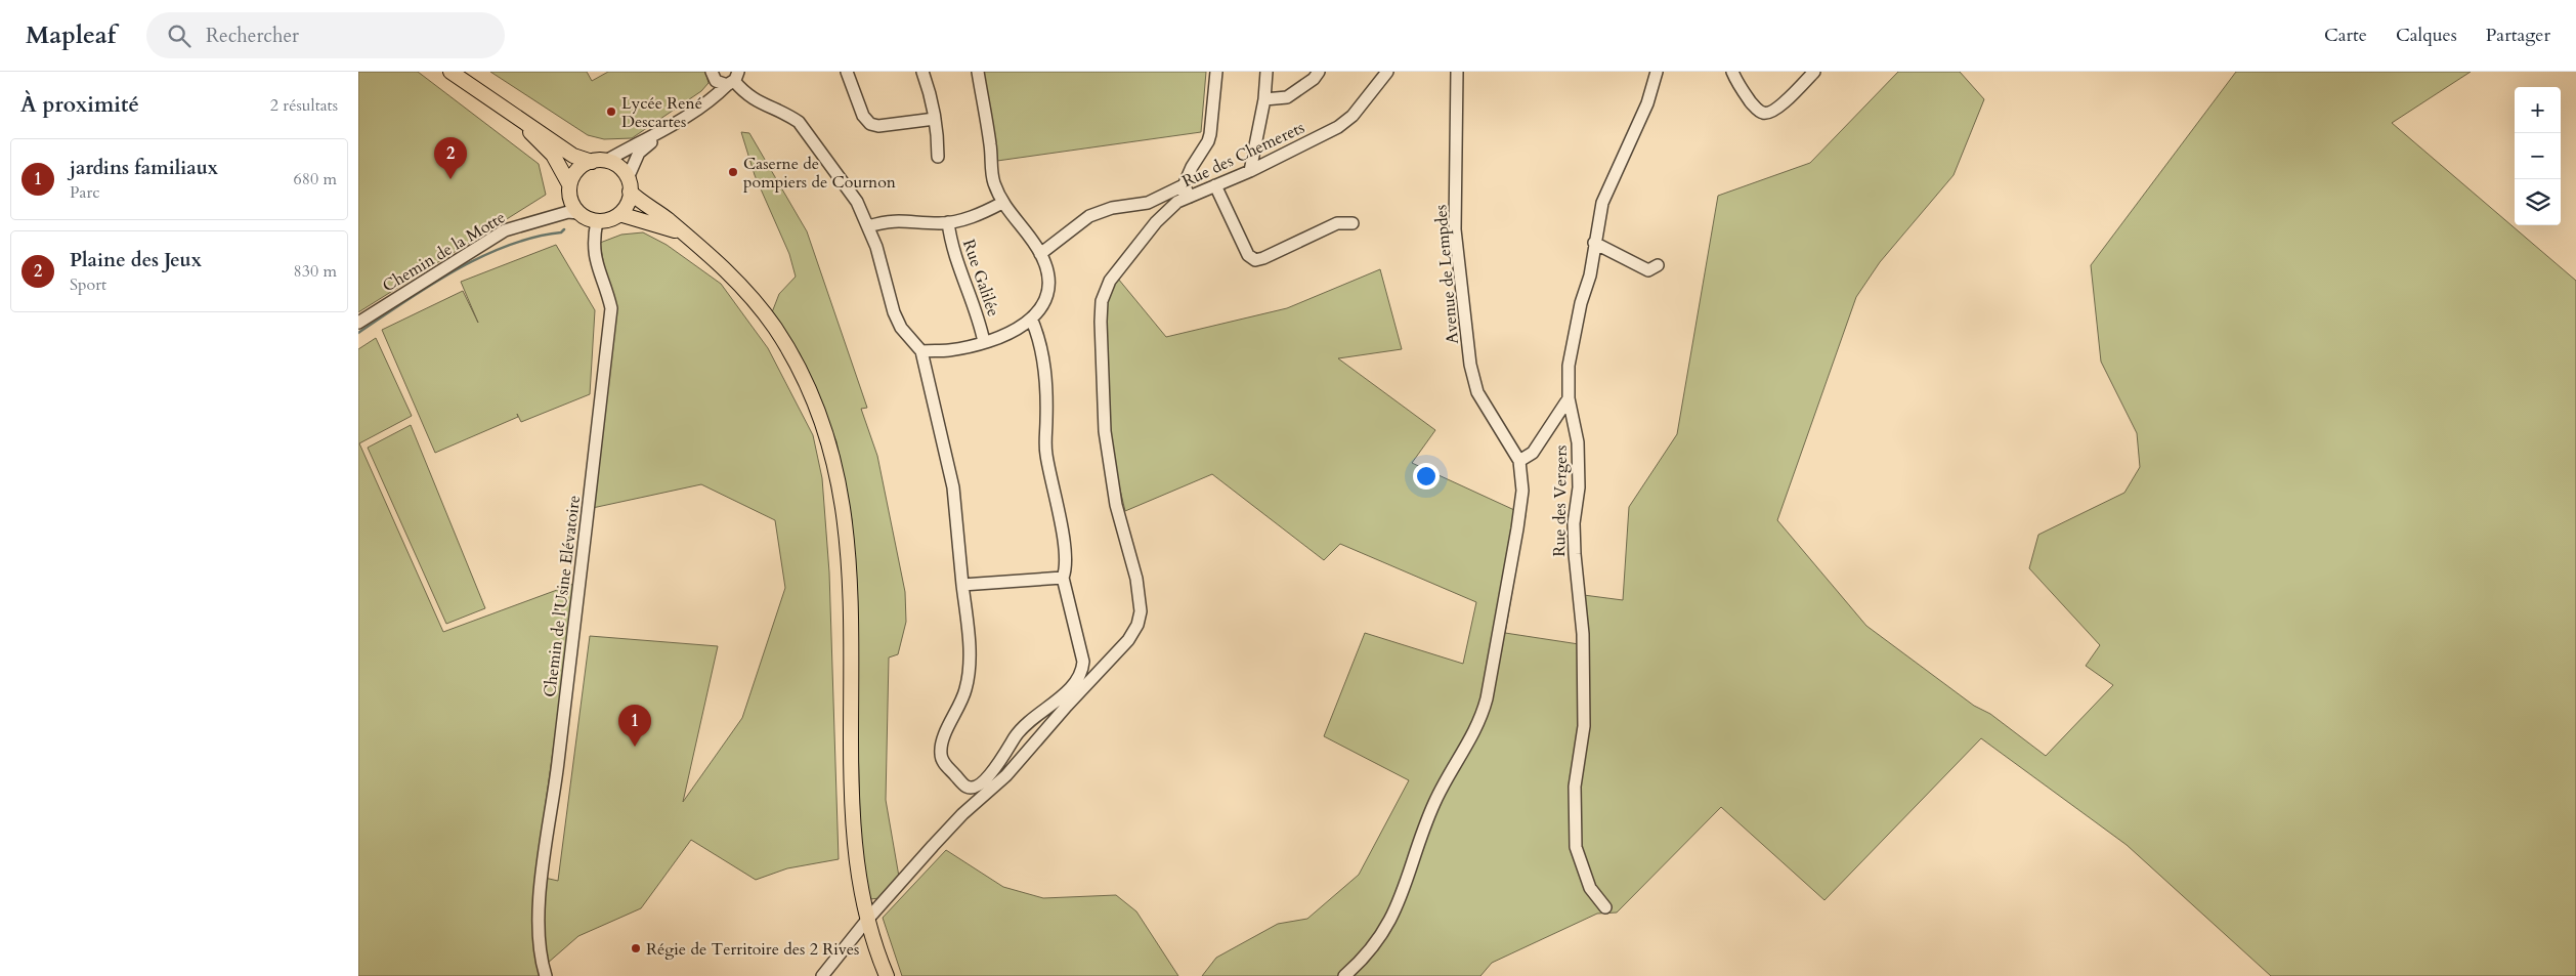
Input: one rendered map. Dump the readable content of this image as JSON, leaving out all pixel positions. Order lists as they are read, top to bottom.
{
  "streets": {
    "street": [
      "Rue des Chemerets",
      "Chemin de la Motte",
      "Avenue de Lempdes",
      "Rue Galilée",
      "Rue des Vergers",
      "Chemin de l'Usine Elévatoire"
    ]
  },
  "crossings": [
    ["Chemin de la Motte", "Chemin de l'Usine Elévatoire"]
  ],
  "places": ["Lycée René Descartes", "Caserne de pompiers de Cournon", "Régie de Territoire des 2 Rives"],
  "page": {
    "header": "Mapleaf",
    "search": "Rechercher",
    "nav": ["Carte", "Calques", "Partager"],
    "heading": ["À proximité", "2 résultats"],
    "map_buttons": ["+", "−"],
    "pins": ["2", "1"],
    "list": [
      {
        "mark": "1",
        "name": "jardins familiaux",
        "note": "Parc",
        "value": "680 m"
      },
      {
        "mark": "2",
        "name": "Plaine des Jeux",
        "note": "Sport",
        "value": "830 m"
      }
    ]
  }
}
